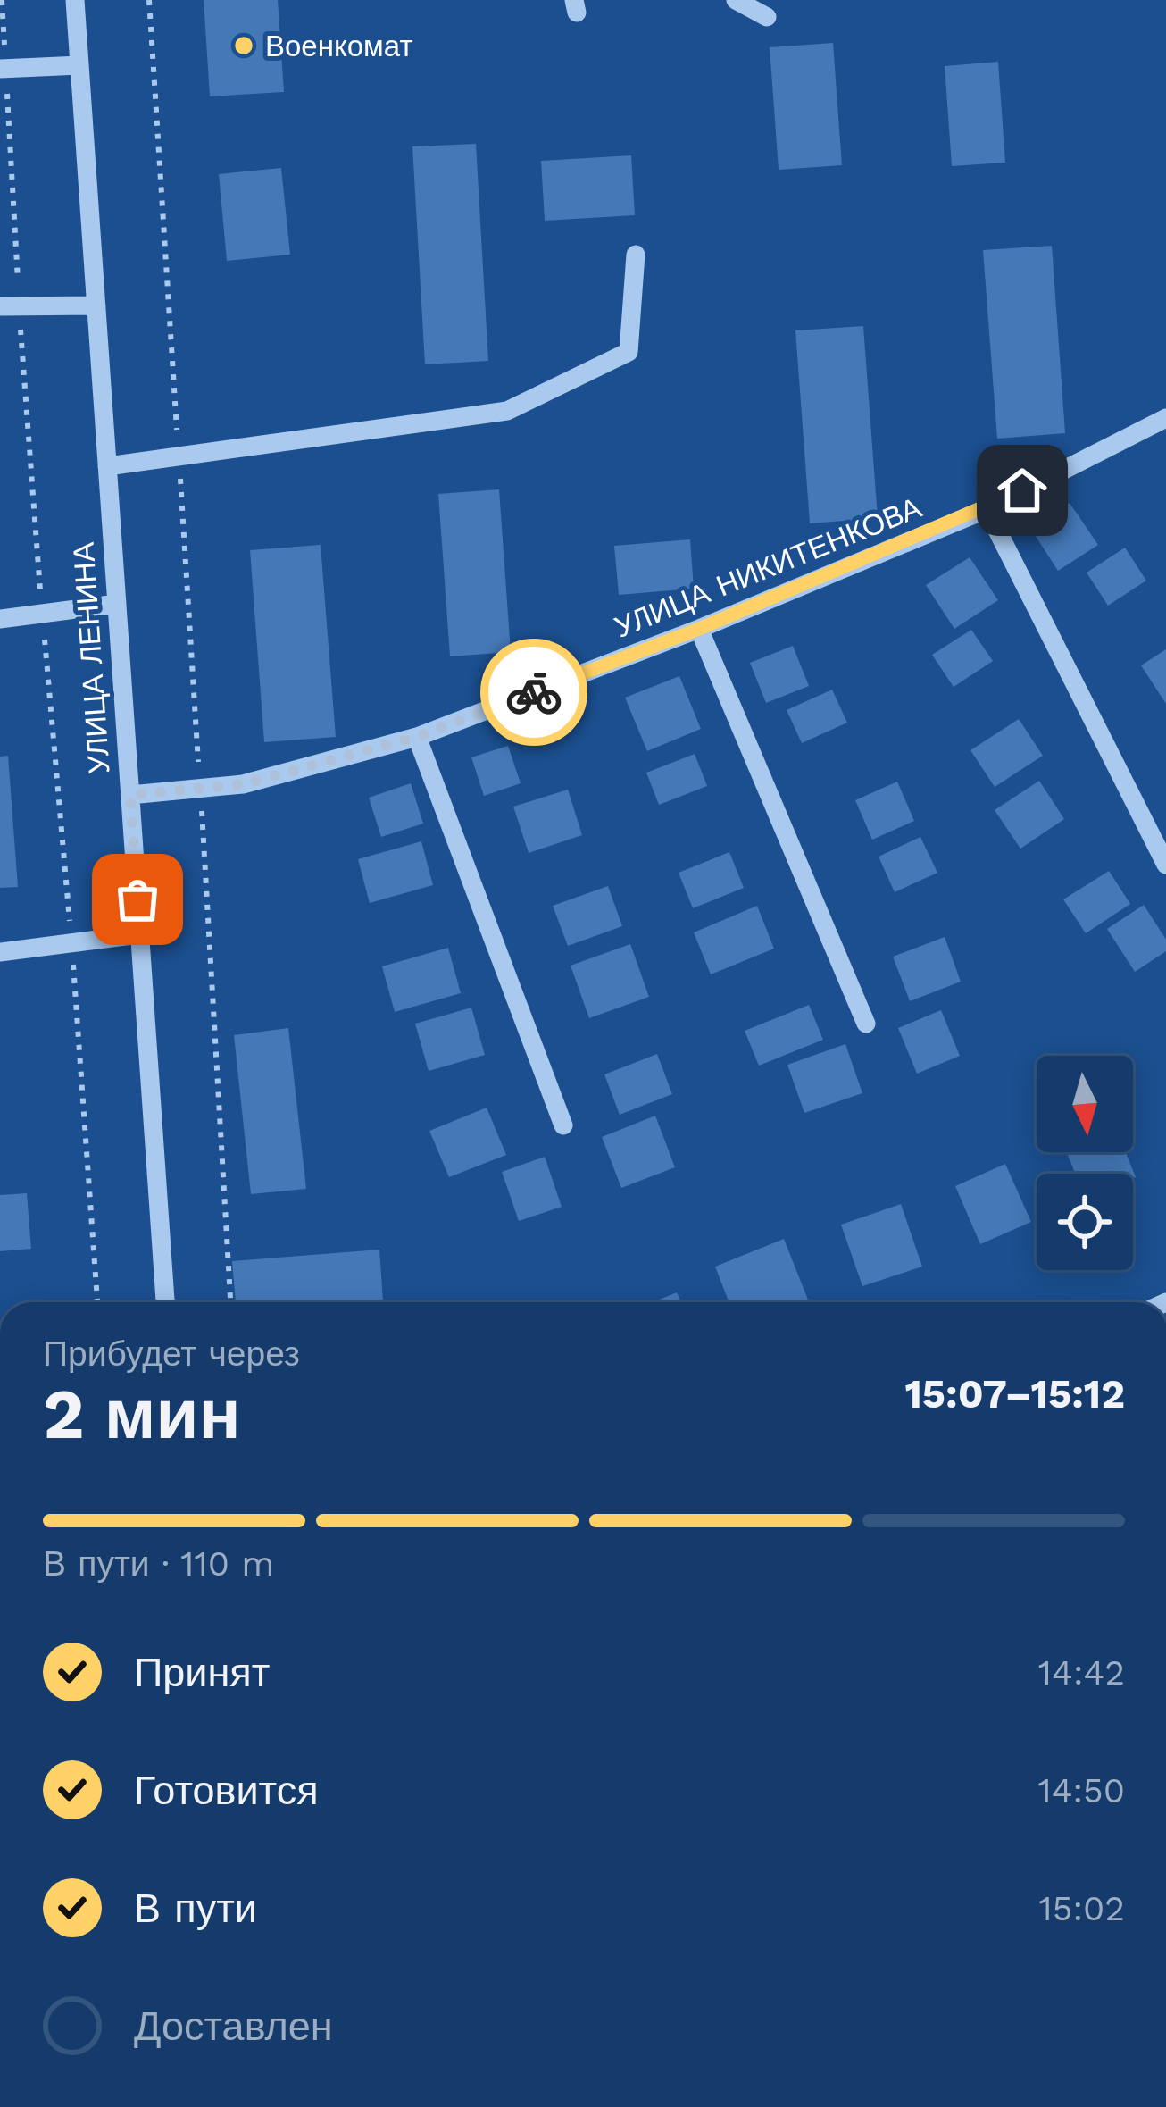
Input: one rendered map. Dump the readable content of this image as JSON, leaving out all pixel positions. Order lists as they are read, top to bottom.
{
  "streets": {
    "street": ["УЛИЦА НИКИТЕНКОВА", "УЛИЦА ЛЕНИНА"]
  },
  "crossings": [
    ["УЛИЦА НИКИТЕНКОВА", "УЛИЦА ЛЕНИНА"]
  ],
  "places": ["Военкомат"],
  "north": "bottom",
  "page": {
    "heading": ["2 мин", "Прибудет через", "15:07–15:12"],
    "bar": "В пути · 110 m",
    "list": [
      ["Принят", "14:42"],
      ["Готовится", "14:50"],
      ["В пути", "15:02"],
      "Доставлен"
    ]
  }
}
